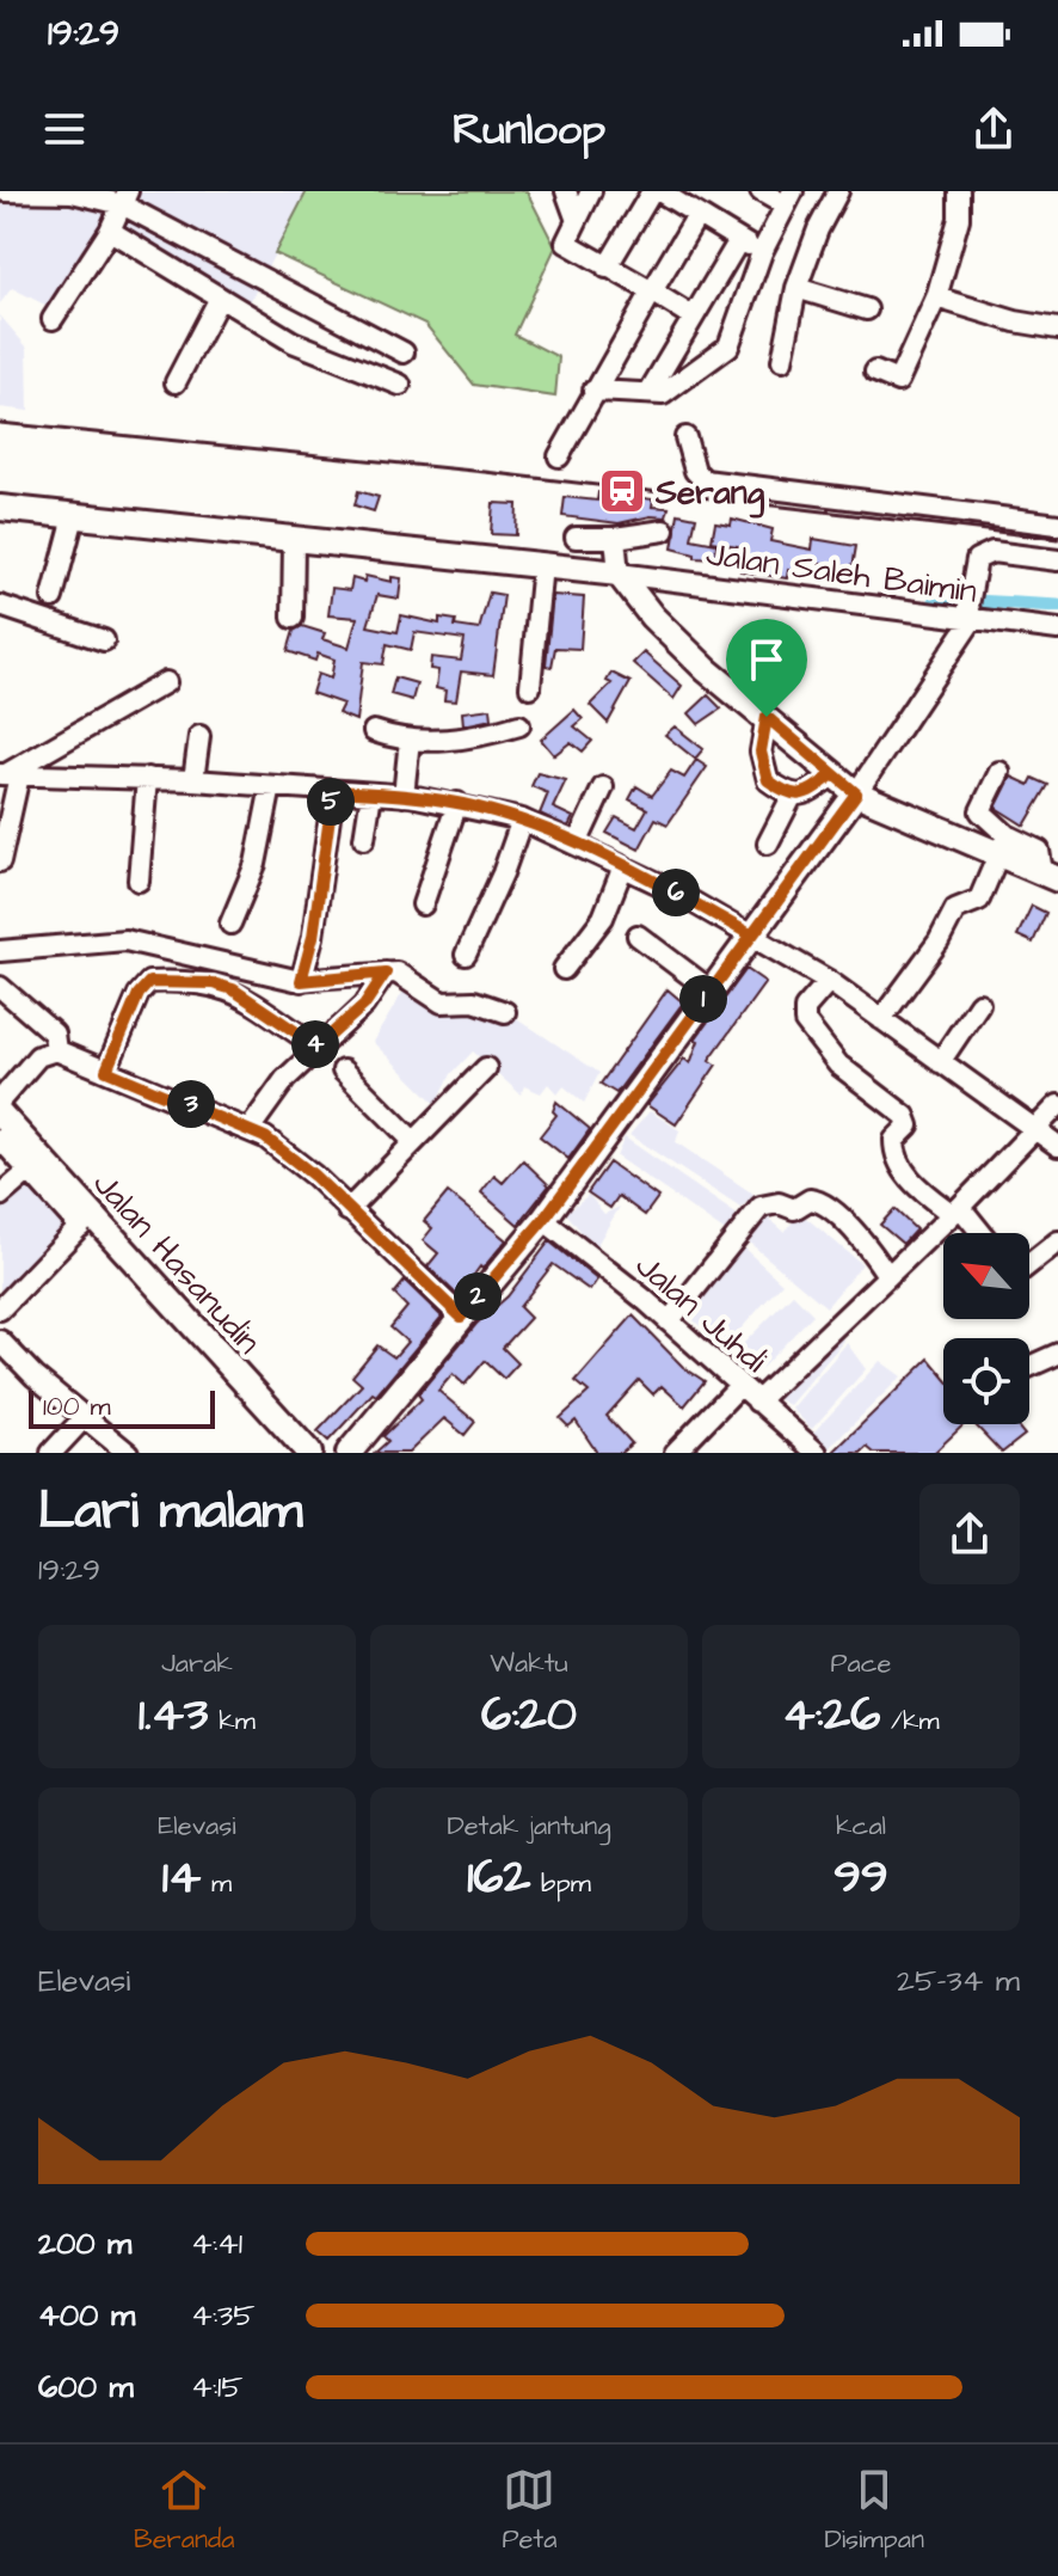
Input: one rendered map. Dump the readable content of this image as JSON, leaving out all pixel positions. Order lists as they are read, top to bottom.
{
  "streets": {
    "main road": ["Jalan Hasanudin"],
    "street": ["Jalan Saleh Baimin", "Jalan Juhdi"]
  },
  "places": {
    "station": ["Serang"]
  },
  "scale_bar": "100 m",
  "north": "top left",
  "page": {
    "status": "19:29",
    "header": "Runloop",
    "pins": [
      "5",
      "6",
      "1",
      "4",
      "3",
      "2"
    ],
    "scale": "100 m",
    "heading": ["Lari malam", "19:29"],
    "stats": [
      ["Jarak", "1.43 km"],
      ["Waktu", "6:20"],
      ["Pace", "4:26 /km"],
      ["Elevasi", "14 m"],
      ["Detak jantung", "162 bpm"],
      ["kcal", "99"]
    ],
    "chart": ["Elevasi", "25–34 m"],
    "list": [
      {
        "name": "200 m",
        "note": "4:41"
      },
      {
        "name": "400 m",
        "note": "4:35"
      },
      {
        "name": "600 m",
        "note": "4:15"
      }
    ],
    "tabs": ["Beranda", "Peta", "Disimpan"]
  }
}
